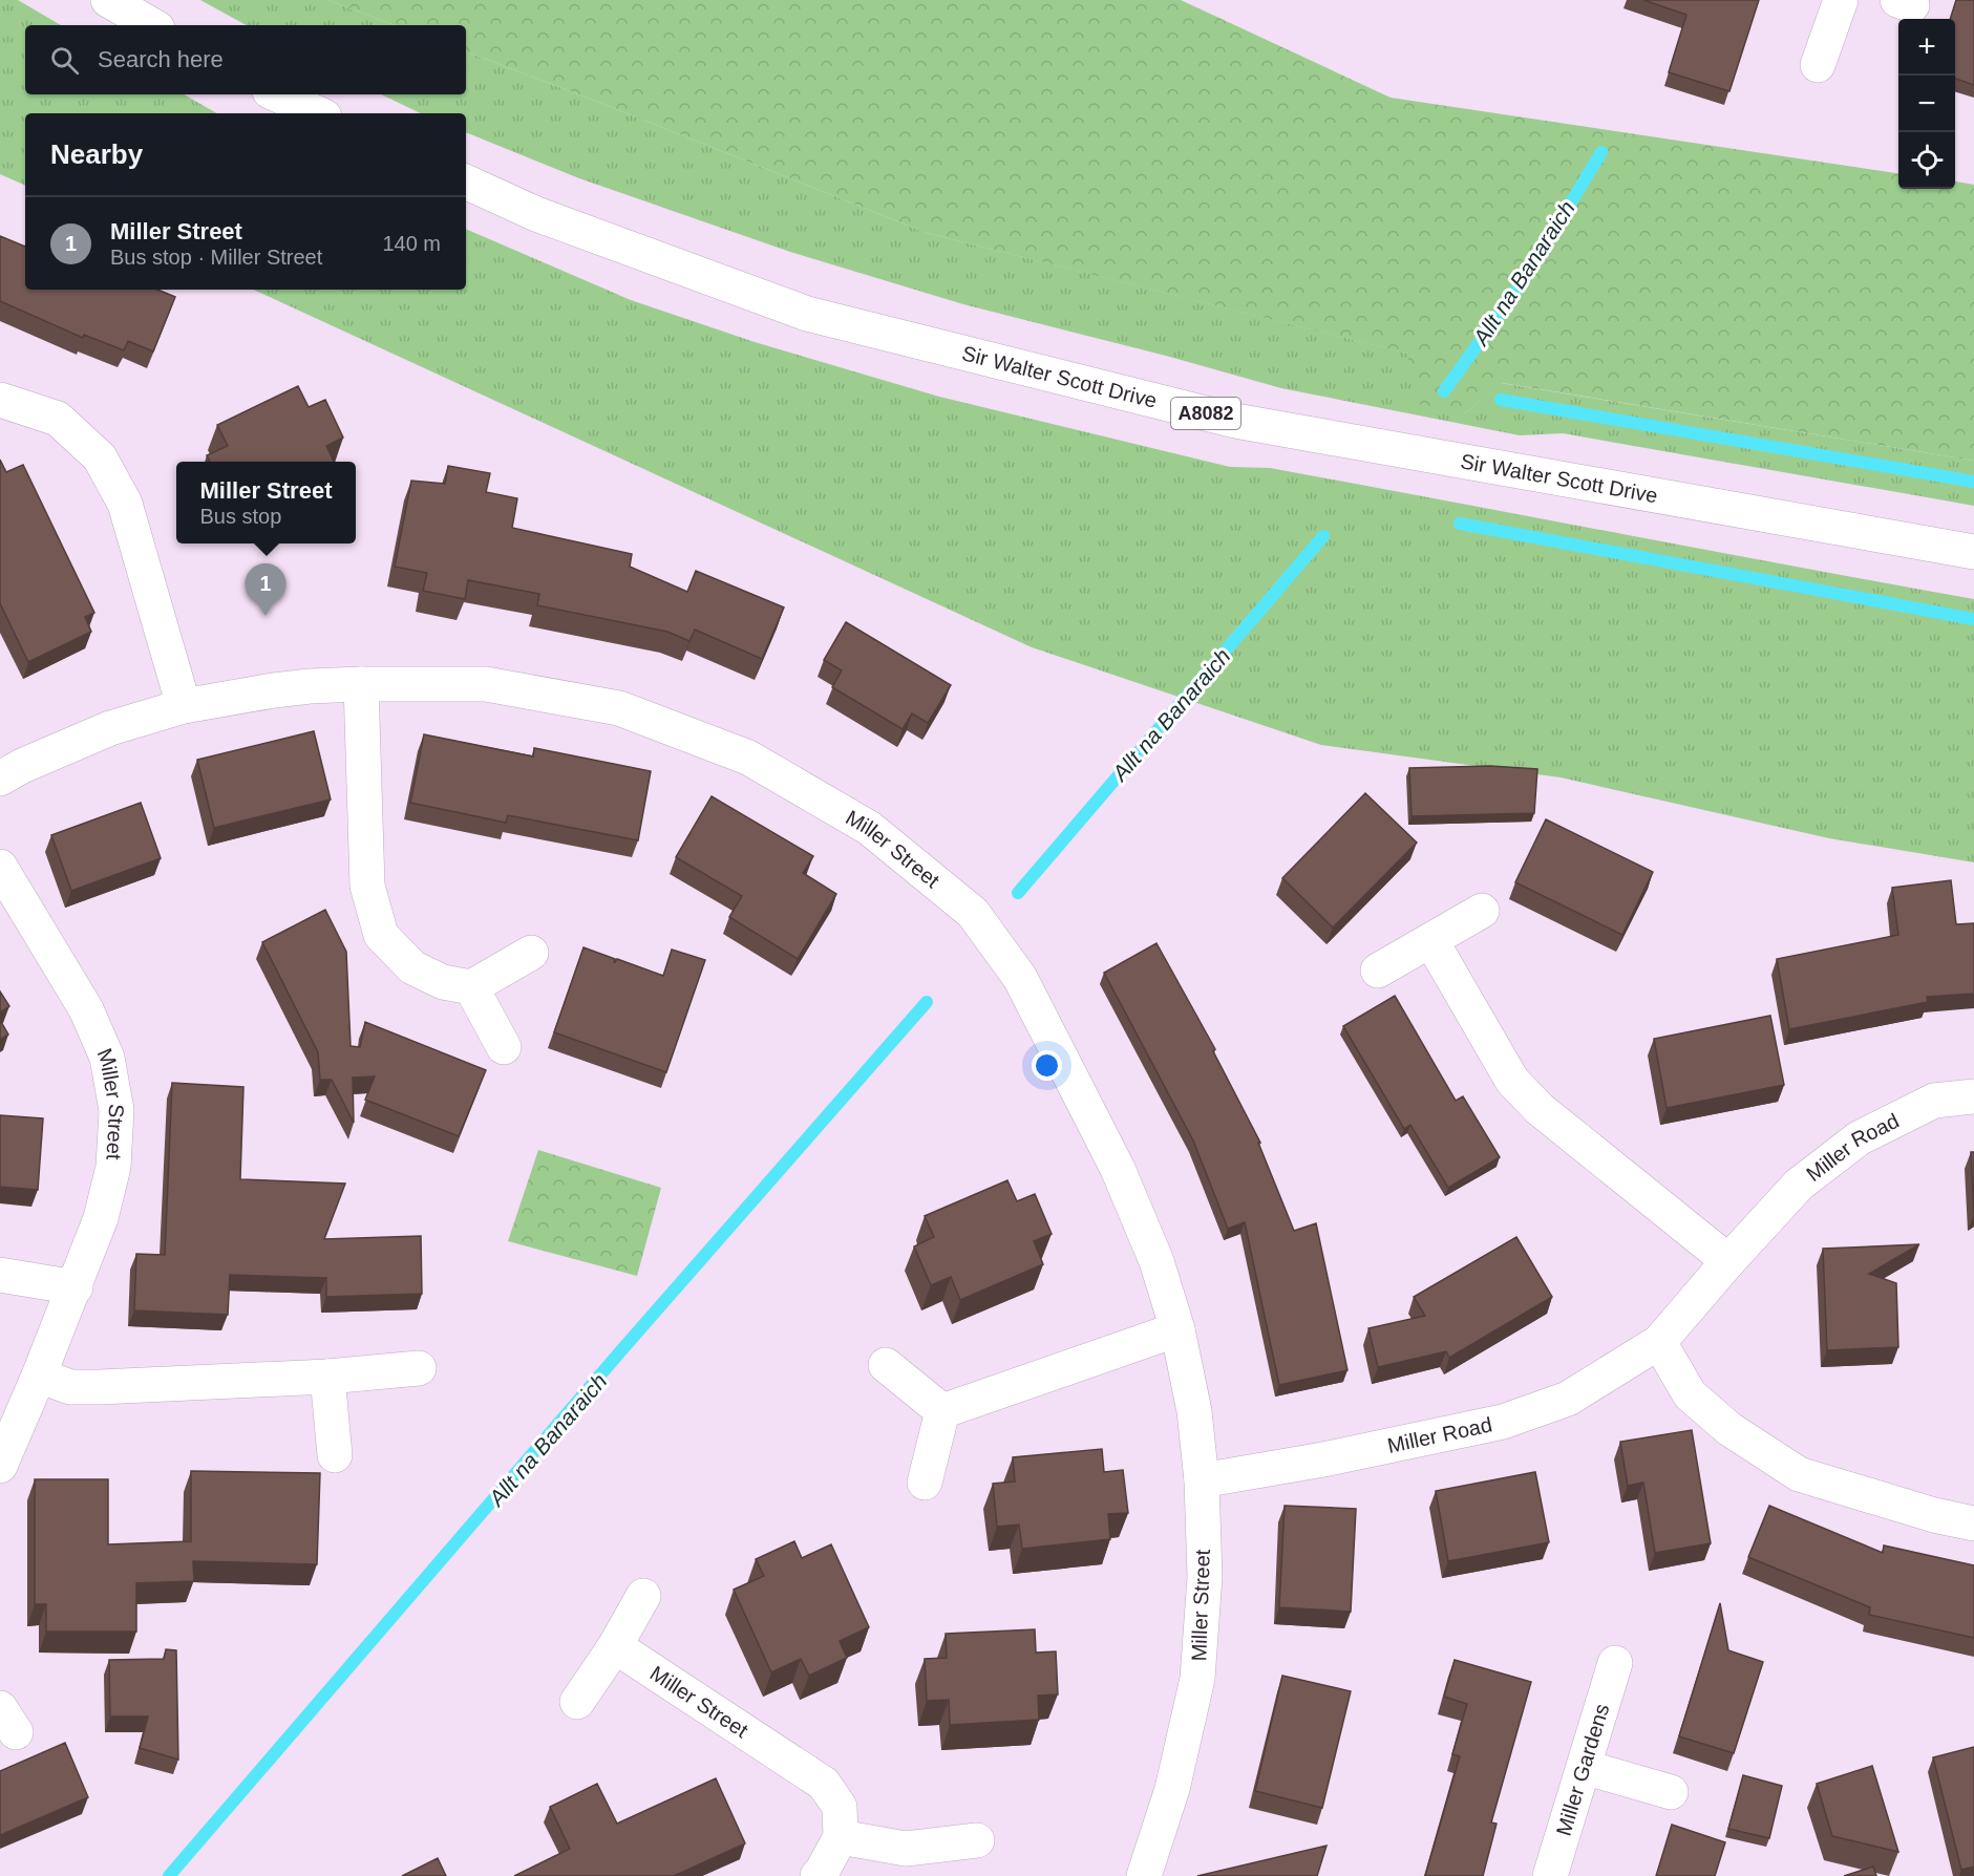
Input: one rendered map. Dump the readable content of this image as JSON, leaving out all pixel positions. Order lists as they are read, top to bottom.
{
  "streets": {
    "street": [
      "Sir Walter Scott Drive",
      "A8082",
      "Miller Street",
      "Miller Road",
      "Miller Gardens"
    ]
  },
  "crossings": [
    ["Miller Street", "Miller Road"]
  ],
  "water": ["Allt na Banaraich"],
  "page": {
    "map_buttons": ["+", "−"],
    "search": "Search here",
    "heading": "Nearby",
    "list": [
      {
        "mark": "1",
        "name": "Miller Street",
        "note": "Bus stop · Miller Street",
        "value": "140 m"
      }
    ],
    "popup": ["Miller Street", "Bus stop"],
    "pins": "1"
  }
}
